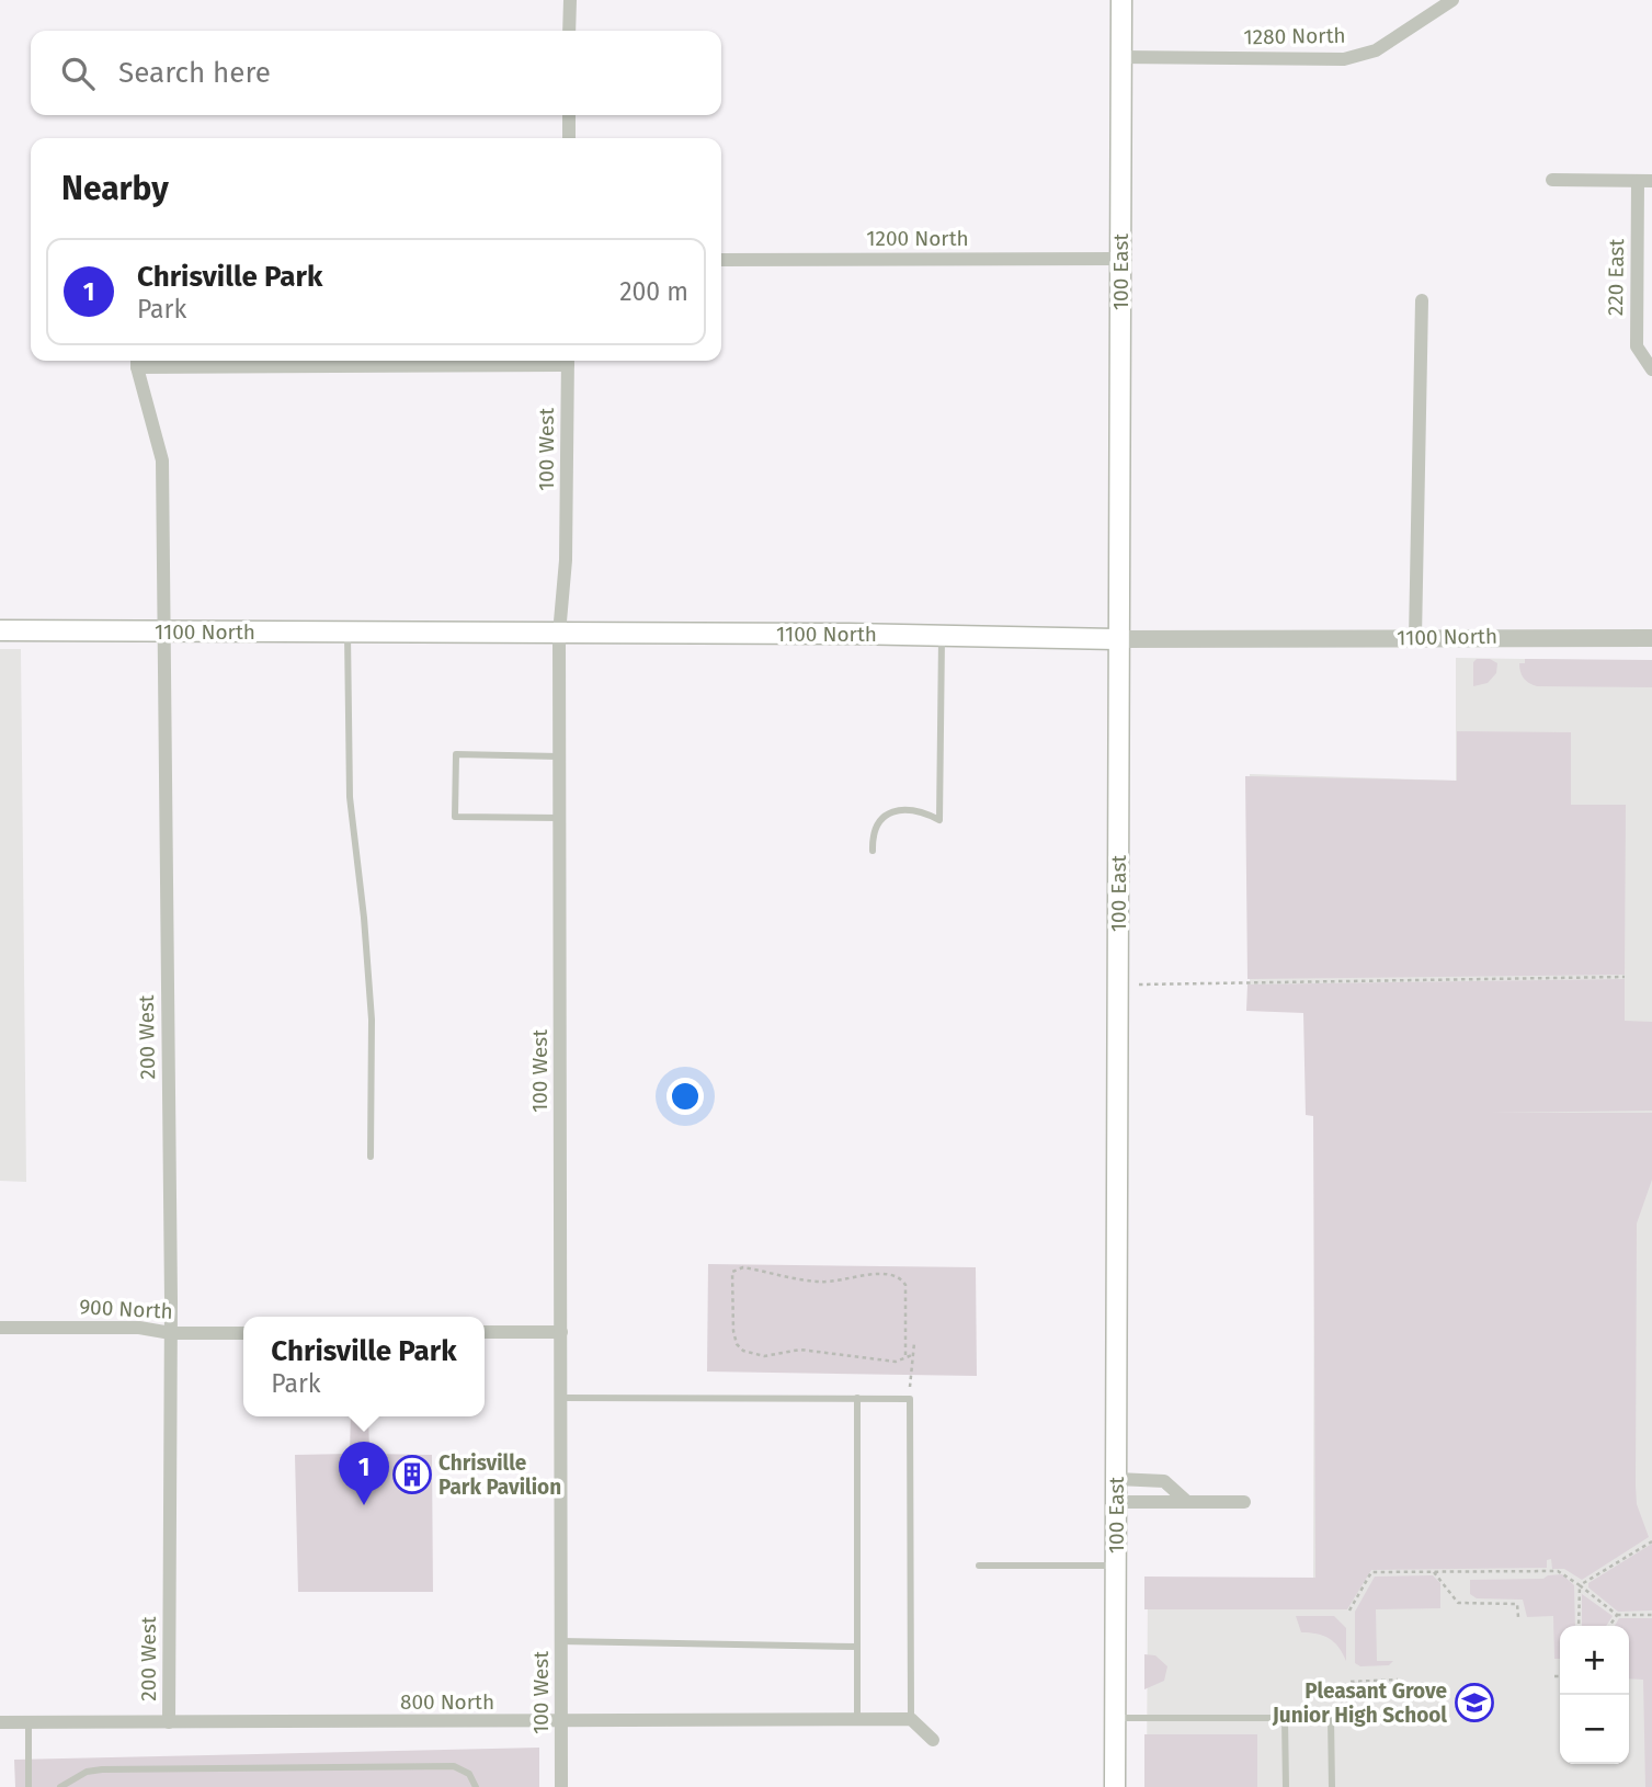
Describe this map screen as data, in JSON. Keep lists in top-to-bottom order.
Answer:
{
  "streets": {
    "main road": ["100 East", "1100 North"],
    "street": [
      "1280 North",
      "1200 North",
      "220 East",
      "100 West",
      "200 West",
      "900 North",
      "800 North"
    ]
  },
  "crossings": [
    ["1280 North", "100 East"],
    ["1200 North", "100 East"],
    ["100 East", "1100 North"],
    ["100 West", "1100 North"],
    ["100 West", "800 North"],
    ["1100 North", "200 West"],
    ["200 West", "900 North"],
    ["200 West", "800 North"]
  ],
  "places": {
    "building": ["Chrisville Park Pavilion"],
    "school or university": ["Pleasant Grove Junior High School"]
  },
  "page": {
    "search": "Search here",
    "heading": "Nearby",
    "list": [
      {
        "mark": "1",
        "name": "Chrisville Park",
        "note": "Park",
        "value": "200 m"
      }
    ],
    "popup": ["Chrisville Park", "Park"],
    "pins": "1",
    "map_buttons": ["+", "−"]
  }
}
